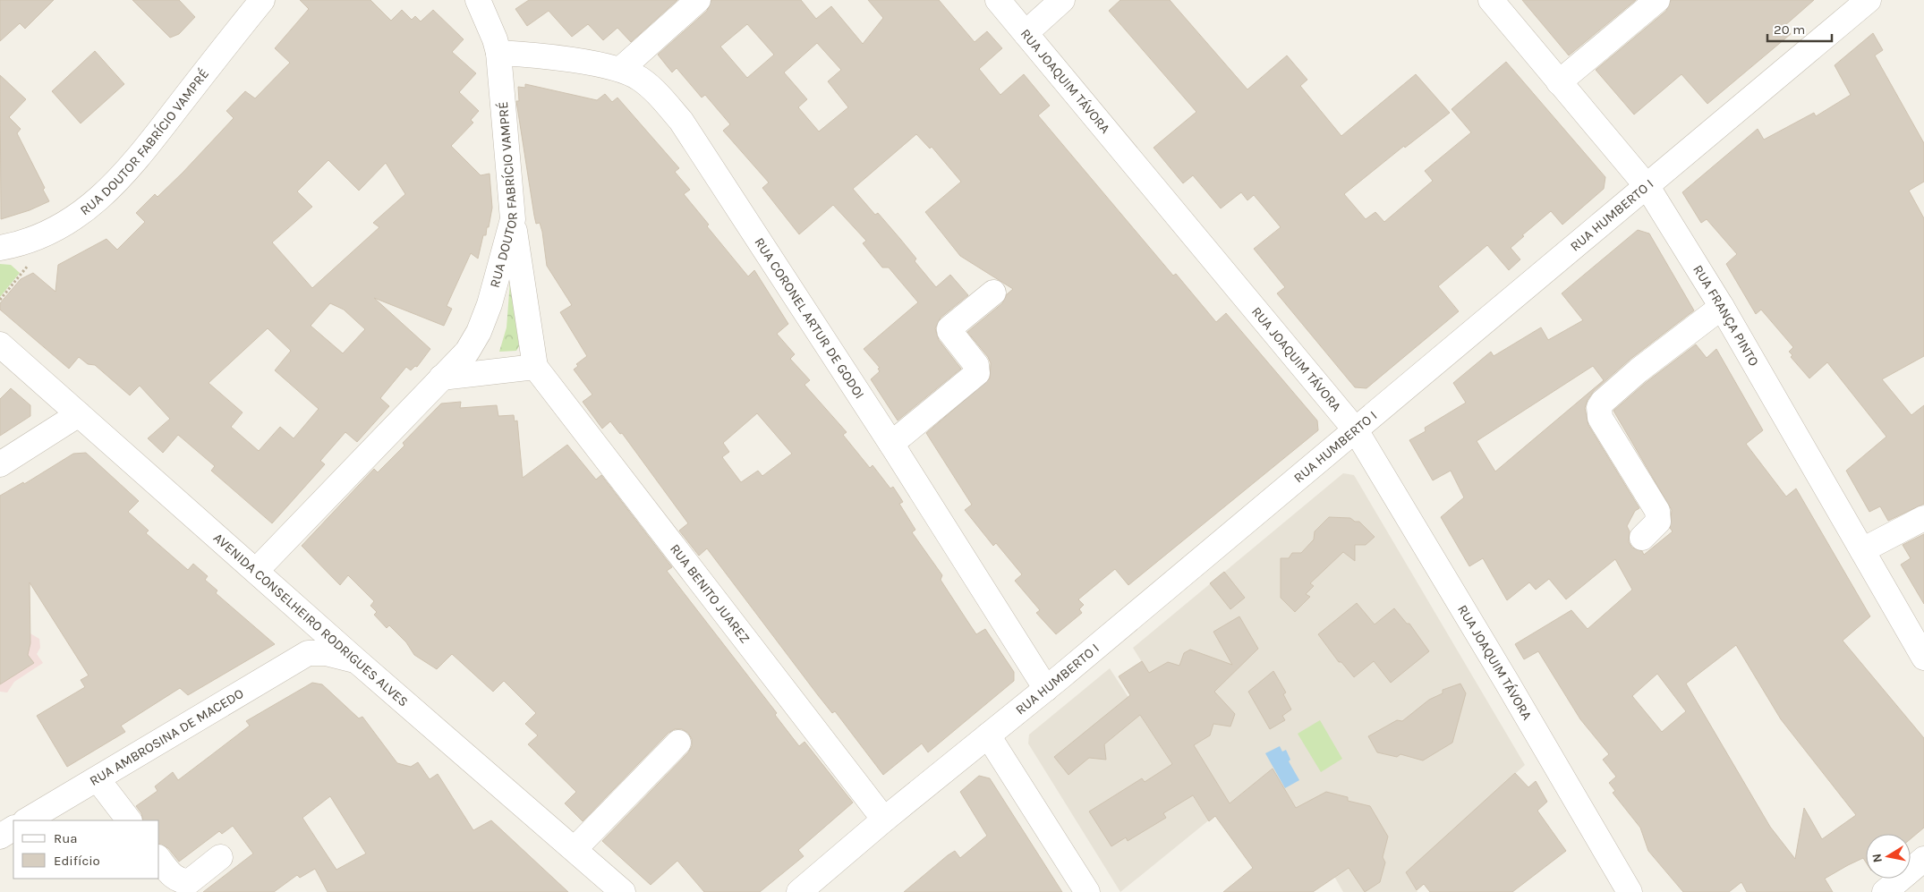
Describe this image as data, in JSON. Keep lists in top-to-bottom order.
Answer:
{
  "streets": {
    "street": [
      "RUA JOAQUIM TÁVORA",
      "RUA DOUTOR FABRÍCIO VAMPRÉ",
      "RUA HUMBERTO I",
      "RUA FRANÇA PINTO",
      "RUA CORONEL ARTUR DE GODOI",
      "RUA BENITO JUAREZ",
      "AVENIDA CONSELHEIRO RODRIGUES ALVES",
      "RUA AMBROSINA DE MACEDO"
    ]
  },
  "crossings": [
    ["RUA JOAQUIM TÁVORA", "RUA HUMBERTO I"],
    ["RUA DOUTOR FABRÍCIO VAMPRÉ", "RUA CORONEL ARTUR DE GODOI"],
    ["RUA DOUTOR FABRÍCIO VAMPRÉ", "AVENIDA CONSELHEIRO RODRIGUES ALVES"],
    ["RUA HUMBERTO I", "RUA FRANÇA PINTO"],
    ["RUA HUMBERTO I", "RUA CORONEL ARTUR DE GODOI"],
    ["RUA HUMBERTO I", "RUA BENITO JUAREZ"]
  ],
  "legend": ["Rua", "Edifício"],
  "scale_bar": "20 m",
  "north": "left"
}
